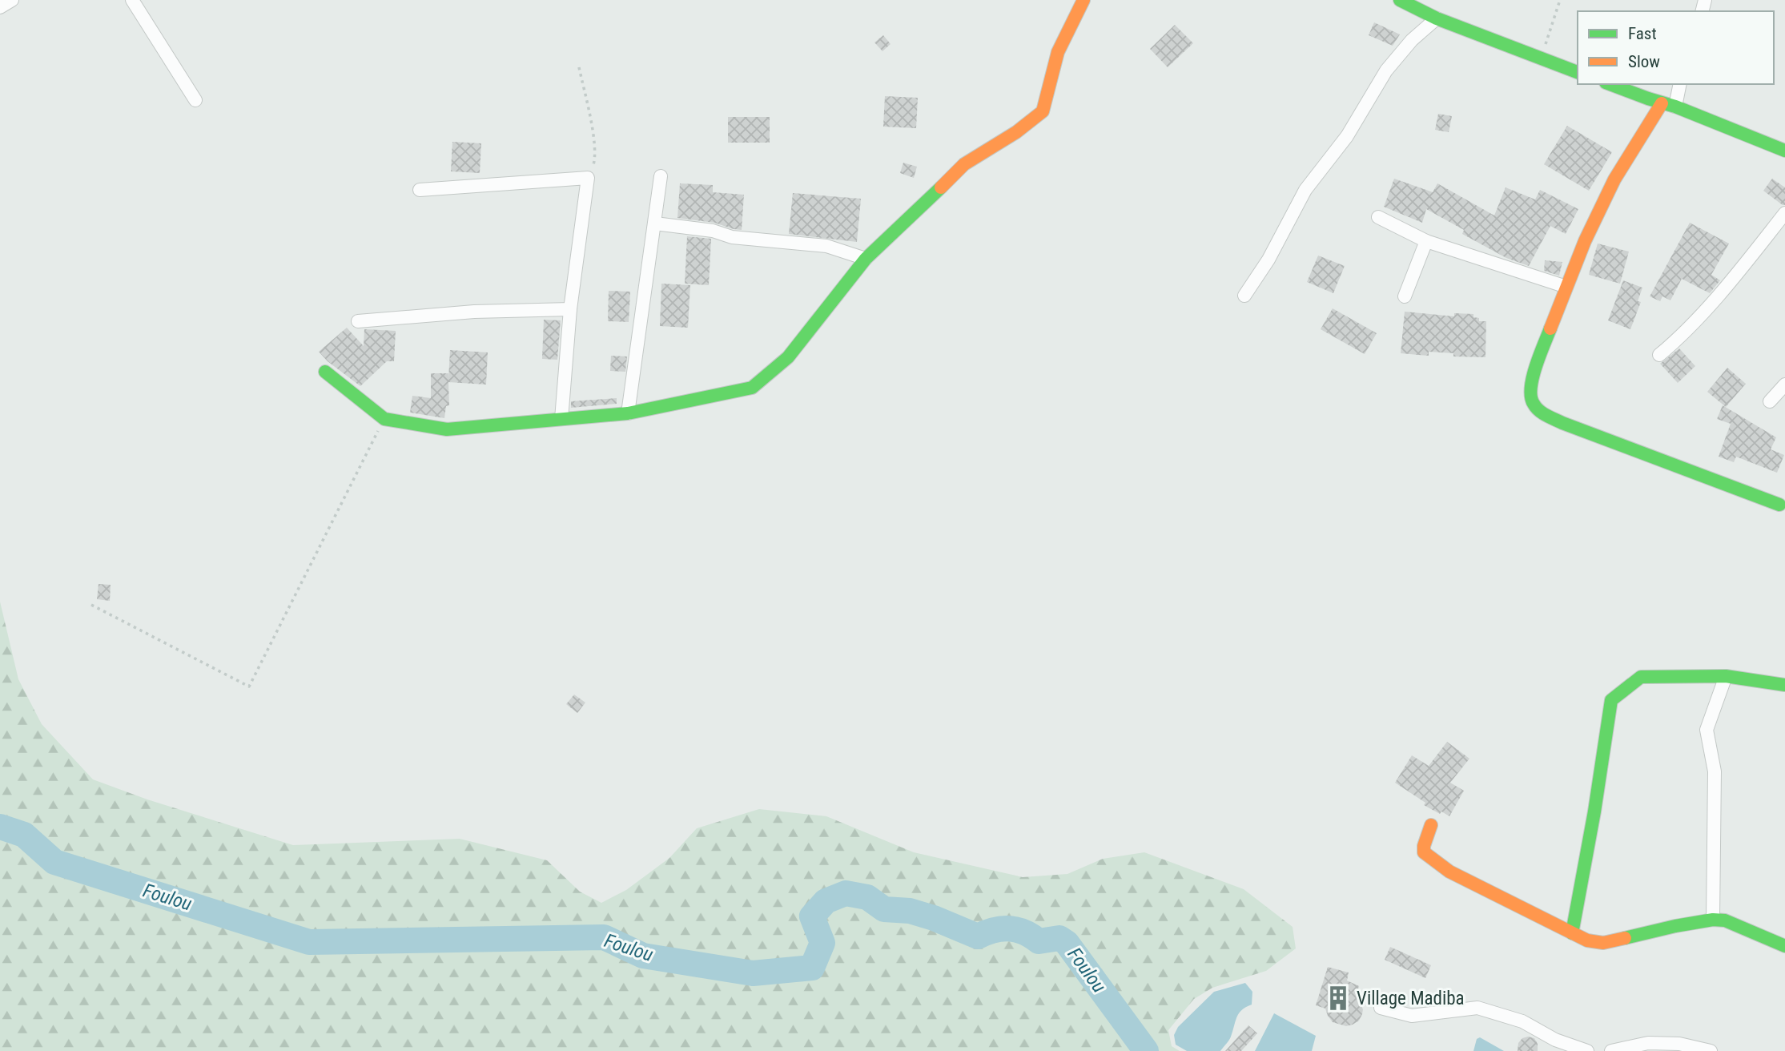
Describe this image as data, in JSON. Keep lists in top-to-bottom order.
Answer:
{
  "water": ["Foulou"],
  "places": {
    "building": ["Village Madiba"]
  },
  "legend": ["Fast", "Slow"]
}
